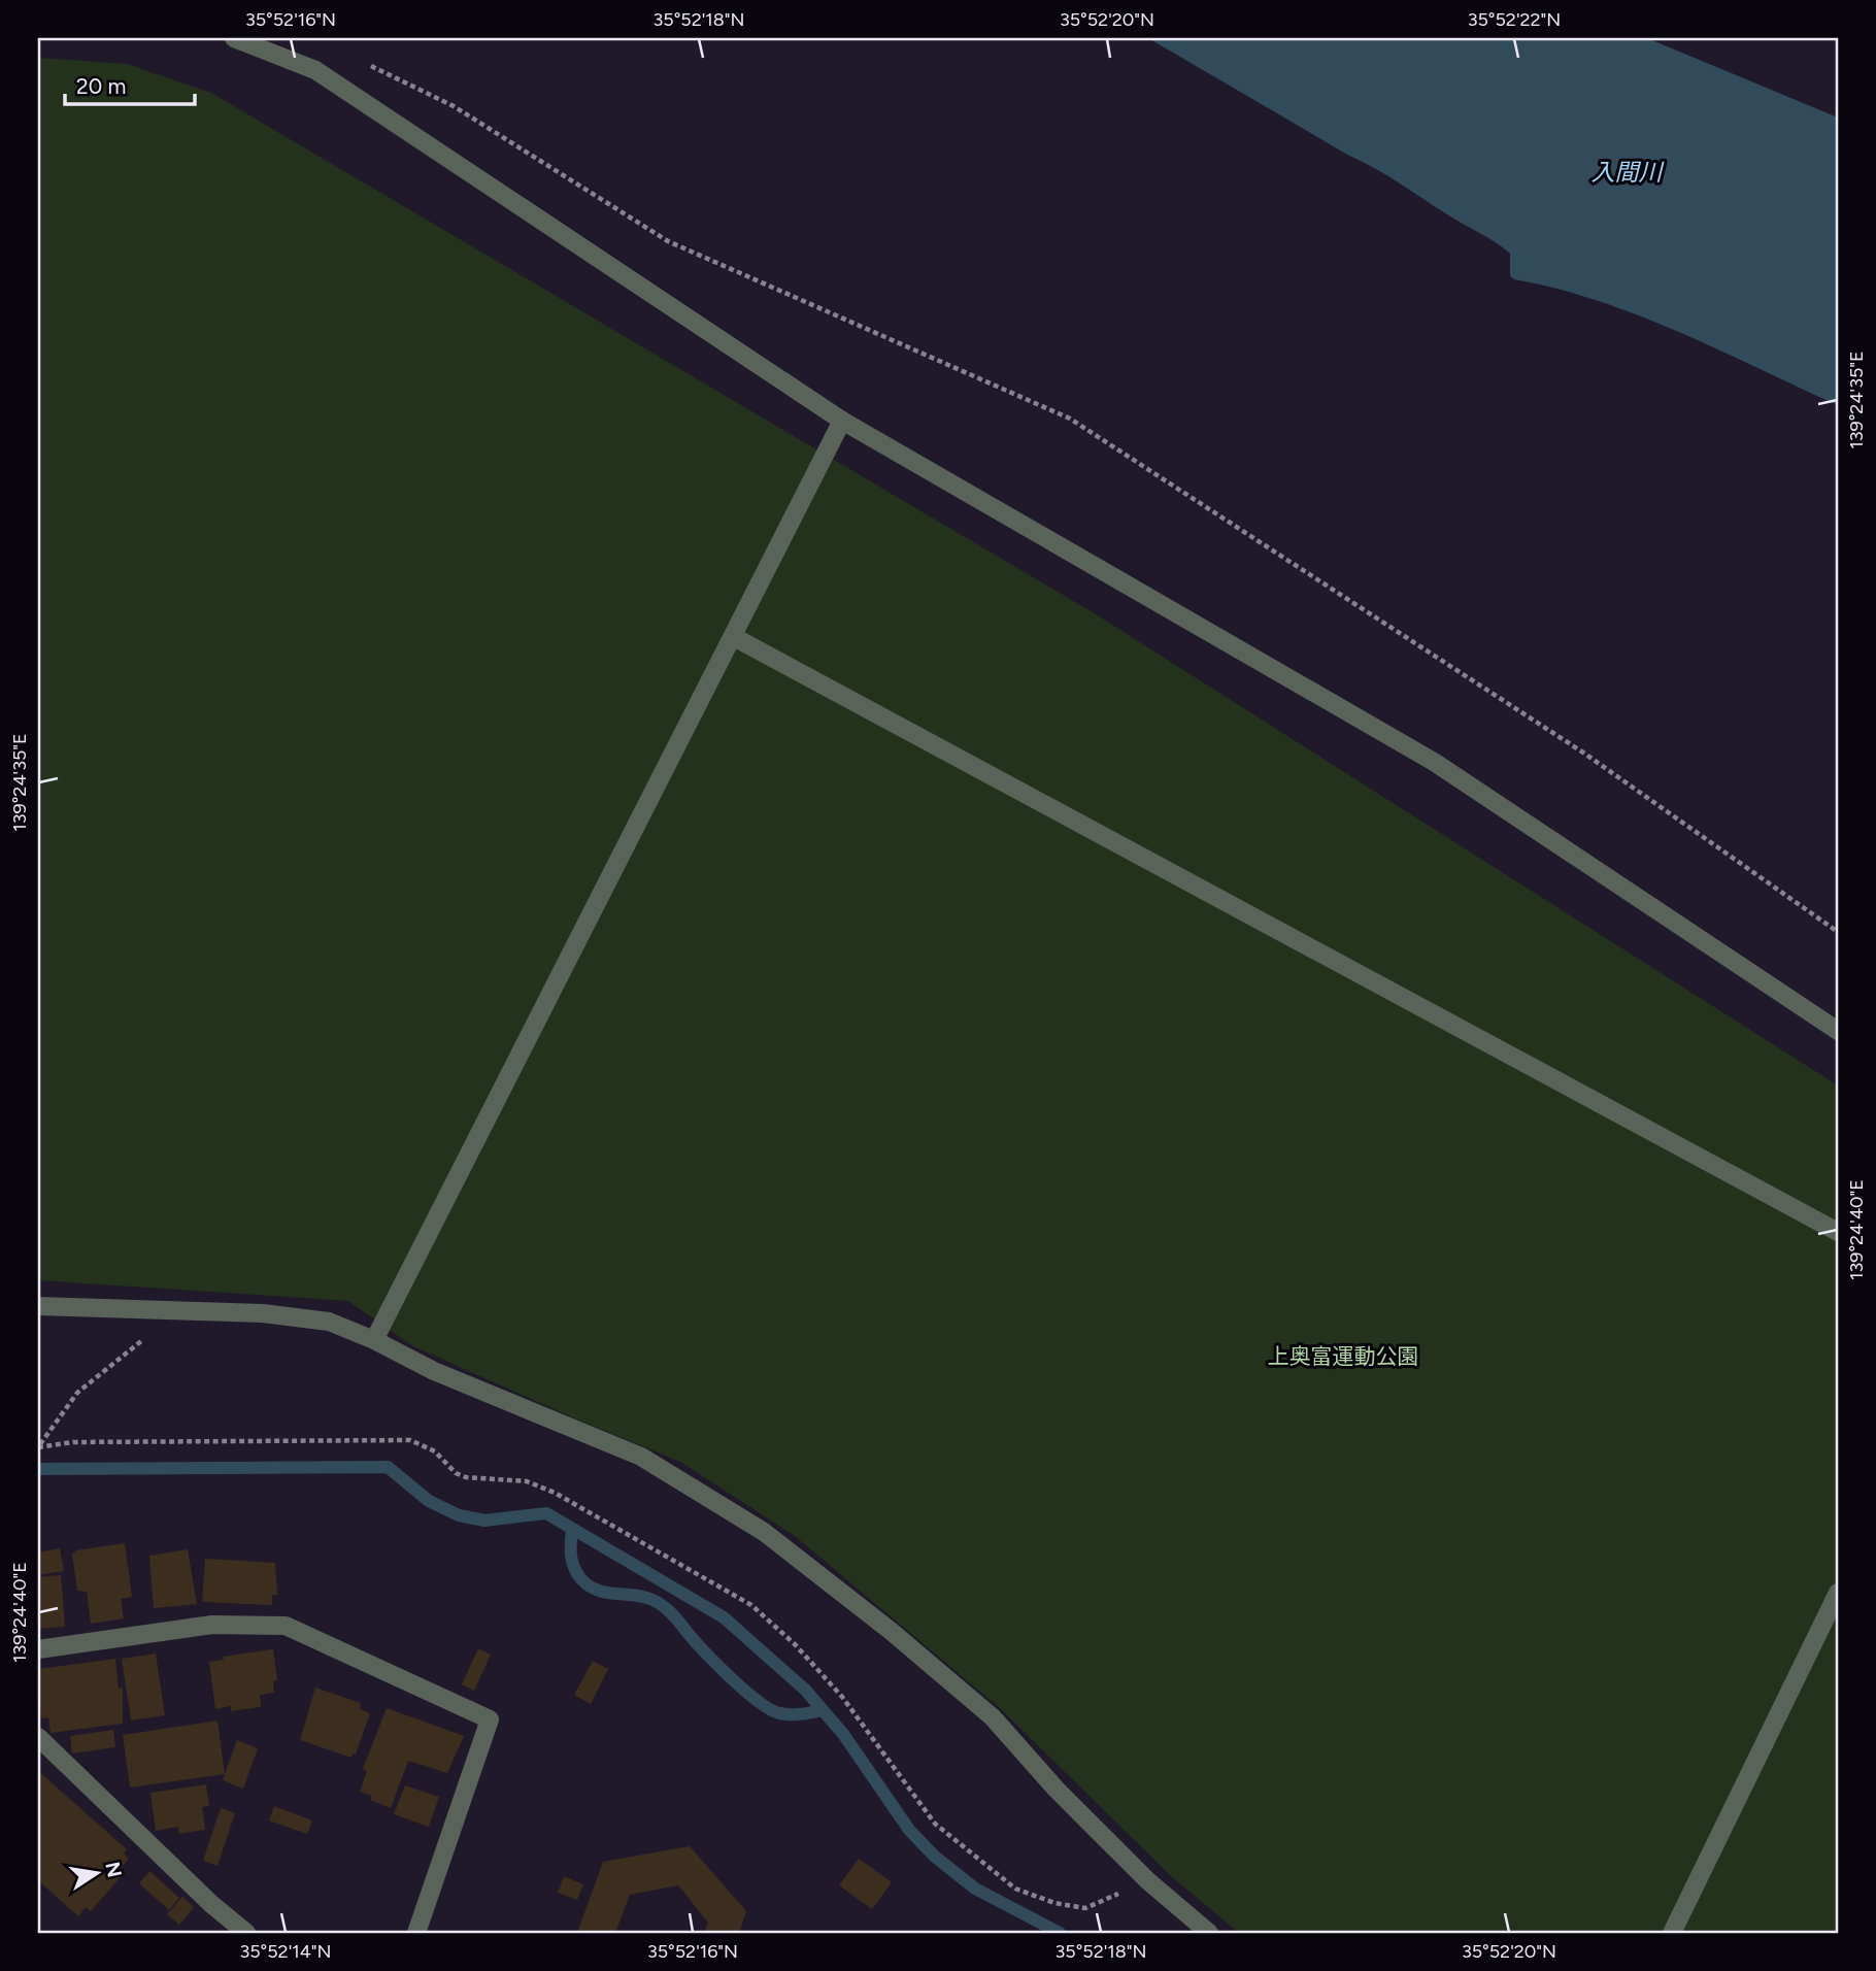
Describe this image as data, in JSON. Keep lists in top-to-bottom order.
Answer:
{
  "water": ["入間川"],
  "parks": ["上奥富運動公園"],
  "scale_bar": "20 m",
  "north": "right",
  "coordinates": [
    "35°52'16\"N",
    "35°52'18\"N",
    "35°52'20\"N",
    "35°52'22\"N",
    "139°24'35\"E",
    "139°24'40\"E",
    "35°52'14\"N"
  ]
}
